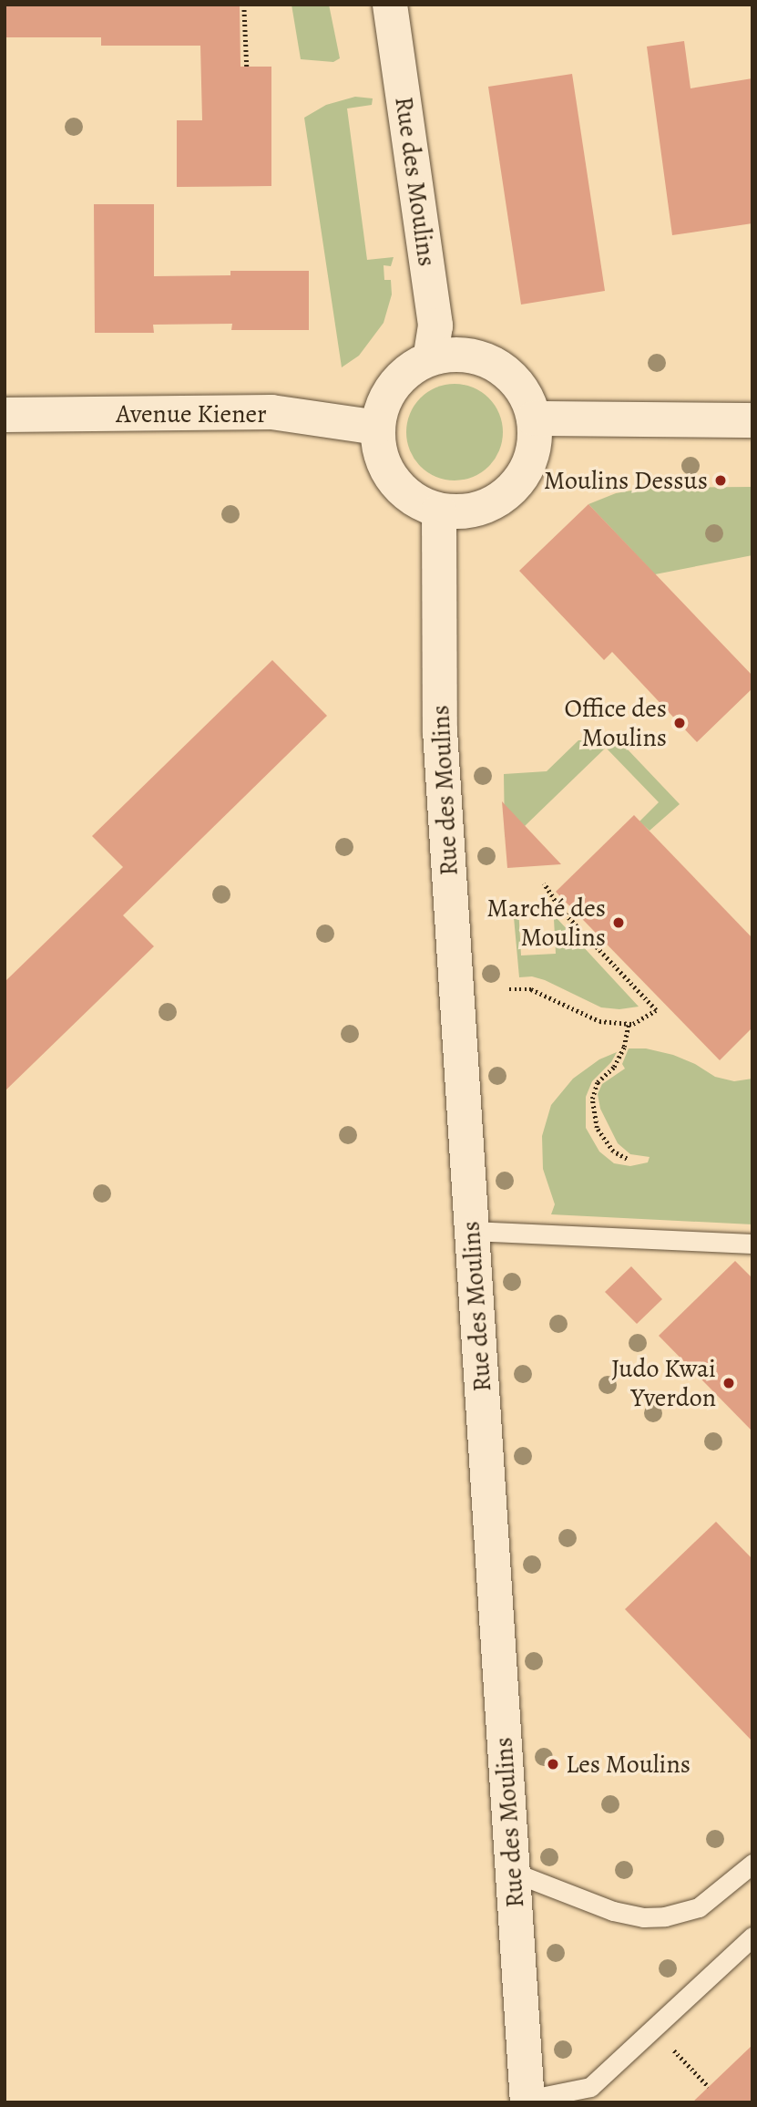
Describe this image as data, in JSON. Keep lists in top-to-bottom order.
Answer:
{
  "streets": {
    "street": ["Rue des Moulins", "Avenue Kiener"]
  },
  "crossings": [
    ["Rue des Moulins", "Avenue Kiener"]
  ],
  "places": [
    "Moulins Dessus",
    "Office des Moulins",
    "Marché des Moulins",
    "Judo Kwai Yverdon",
    "Les Moulins"
  ]
}
